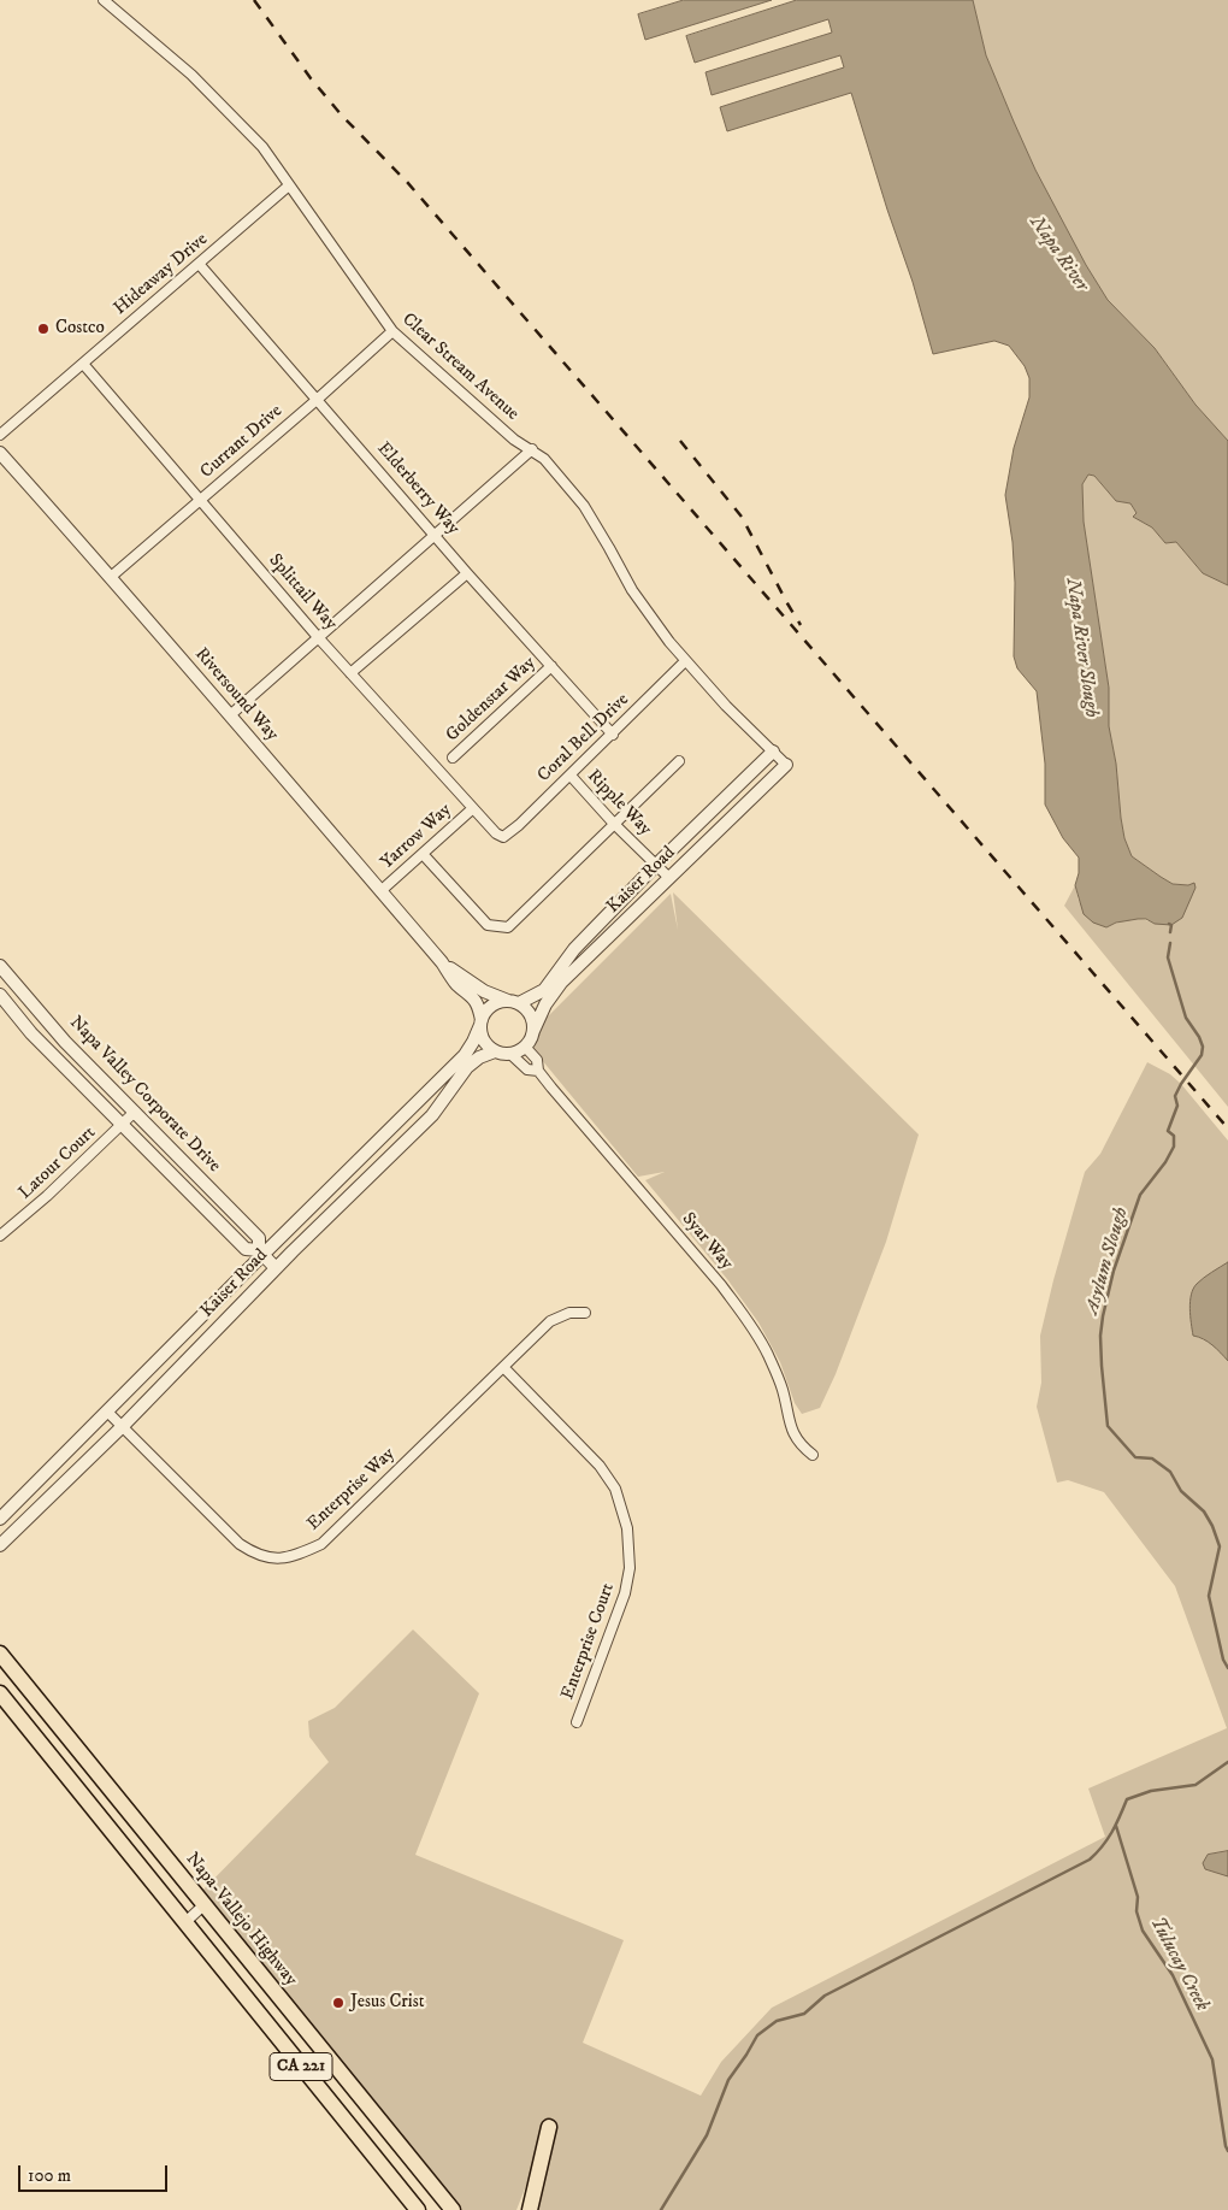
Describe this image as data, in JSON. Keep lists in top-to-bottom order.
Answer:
{
  "streets": {
    "main road": ["Napa-Vallejo Highway", "CA 221"],
    "street": [
      "Hideaway Drive",
      "Clear Stream Avenue",
      "Currant Drive",
      "Elderberry Way",
      "Splittail Way",
      "Riversound Way",
      "Goldenstar Way",
      "Coral Bell Drive",
      "Ripple Way",
      "Yarrow Way",
      "Kaiser Road",
      "Napa Valley Corporate Drive",
      "Latour Court",
      "Syar Way",
      "Enterprise Way",
      "Enterprise Court"
    ]
  },
  "crossings": [
    ["Hideaway Drive", "Clear Stream Avenue"],
    ["Hideaway Drive", "Elderberry Way"],
    ["Hideaway Drive", "Splittail Way"],
    ["Clear Stream Avenue", "Currant Drive"],
    ["Clear Stream Avenue", "Coral Bell Drive"],
    ["Clear Stream Avenue", "Kaiser Road"],
    ["Currant Drive", "Elderberry Way"],
    ["Currant Drive", "Splittail Way"],
    ["Currant Drive", "Riversound Way"],
    ["Elderberry Way", "Goldenstar Way"],
    ["Elderberry Way", "Coral Bell Drive"],
    ["Splittail Way", "Coral Bell Drive"],
    ["Splittail Way", "Yarrow Way"],
    ["Riversound Way", "Yarrow Way"],
    ["Riversound Way", "Kaiser Road"],
    ["Riversound Way", "Syar Way"],
    ["Coral Bell Drive", "Ripple Way"],
    ["Ripple Way", "Kaiser Road"],
    ["Kaiser Road", "Napa Valley Corporate Drive"],
    ["Kaiser Road", "Syar Way"],
    ["Kaiser Road", "Enterprise Way"],
    ["Napa Valley Corporate Drive", "Latour Court"],
    ["Enterprise Way", "Enterprise Court"]
  ],
  "water": [
    "Napa River",
    "Napa River Slough",
    "Asylum Slough",
    "Tulucay Creek"
  ],
  "places": ["Costco", "Jesus Crist"],
  "scale_bar": "100 m"
}
